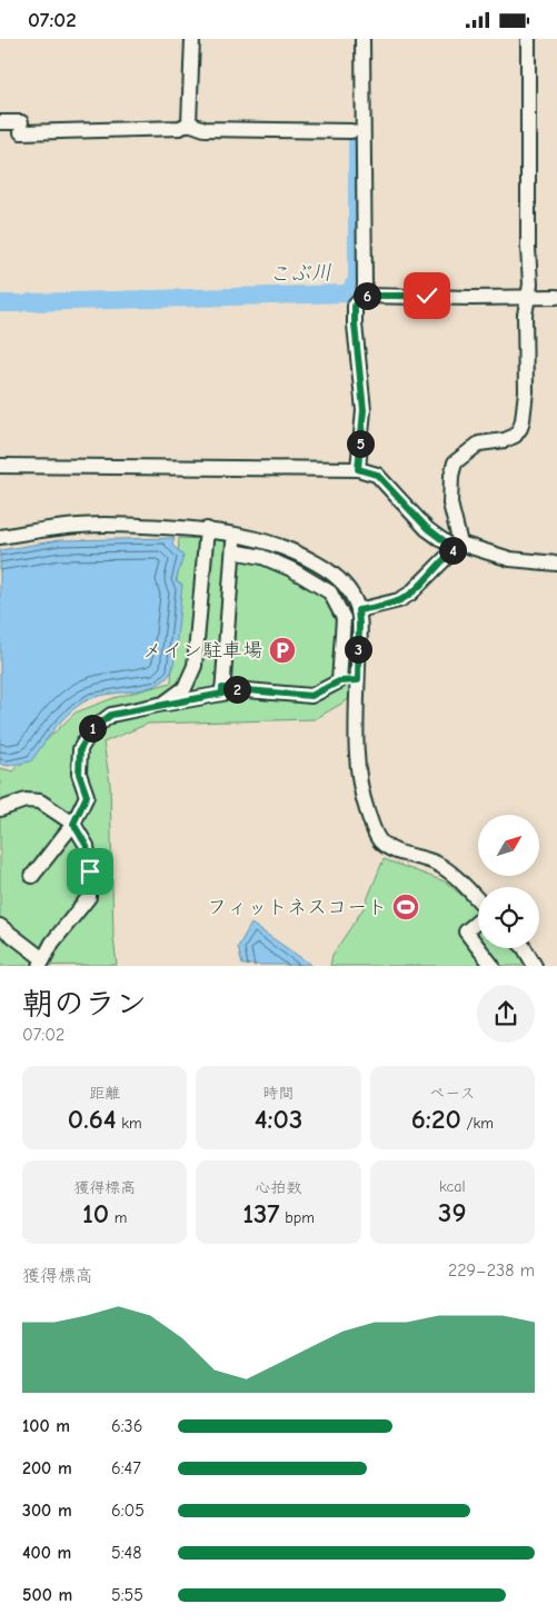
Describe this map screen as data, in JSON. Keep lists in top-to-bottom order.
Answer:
{
  "water": ["こぶ川"],
  "places": {
    "parking": ["メイン駐車場"],
    "sports": ["フィットネスコート"]
  },
  "north": "top right",
  "page": {
    "status": "07:02",
    "pins": [
      "6",
      "5",
      "4",
      "3",
      "2",
      "1"
    ],
    "heading": ["朝のラン", "07:02"],
    "stats": [
      ["距離", "0.64 km"],
      ["時間", "4:03"],
      ["ペース", "6:20 /km"],
      ["獲得標高", "10 m"],
      ["心拍数", "137 bpm"],
      ["kcal", "39"]
    ],
    "chart": ["獲得標高", "229–238 m"],
    "list": [
      {
        "name": "100 m",
        "note": "6:36"
      },
      {
        "name": "200 m",
        "note": "6:47"
      },
      {
        "name": "300 m",
        "note": "6:05"
      },
      {
        "name": "400 m",
        "note": "5:48"
      },
      {
        "name": "500 m",
        "note": "5:55"
      }
    ]
  }
}
